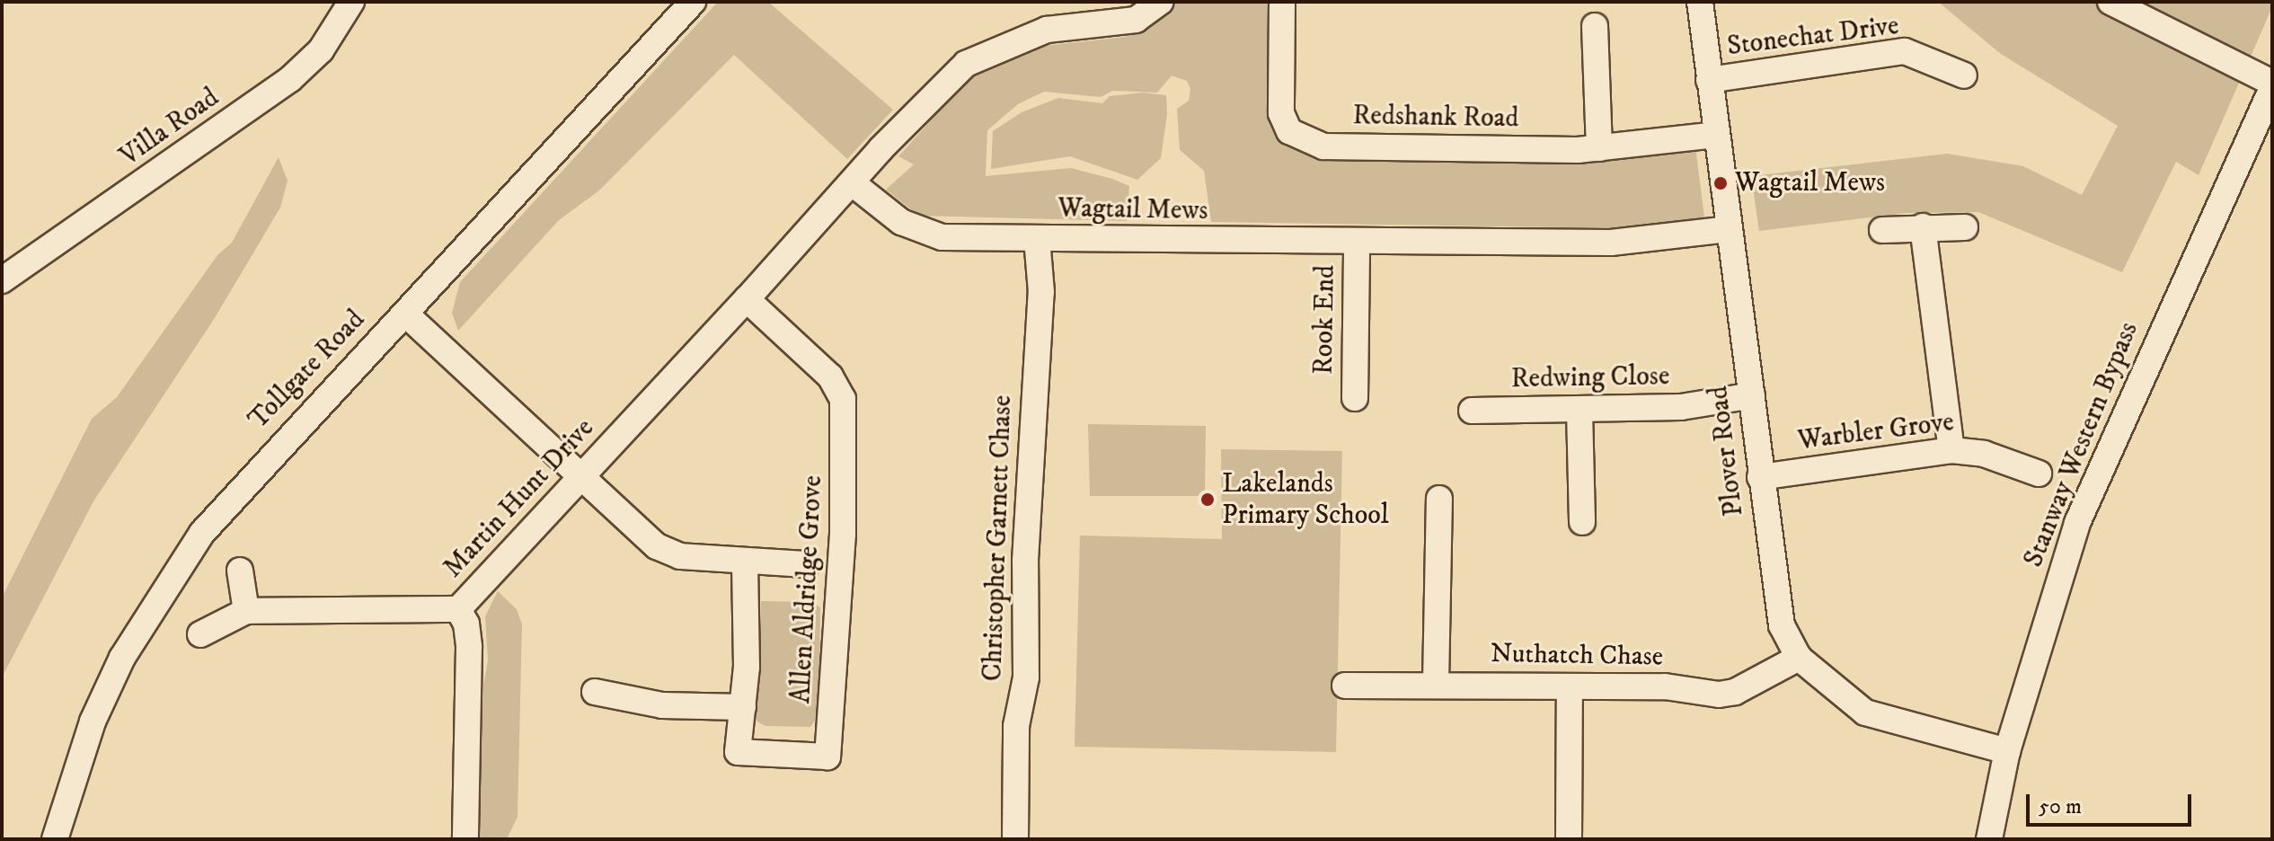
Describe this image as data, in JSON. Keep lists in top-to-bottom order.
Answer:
{
  "streets": {
    "street": [
      "Stonechat Drive",
      "Redshank Road",
      "Villa Road",
      "Wagtail Mews",
      "Rook End",
      "Tollgate Road",
      "Redwing Close",
      "Warbler Grove",
      "Stanway Western Bypass",
      "Plover Road",
      "Martin Hunt Drive",
      "Christopher Garnett Chase",
      "Allen Aldridge Grove",
      "Nuthatch Chase"
    ]
  },
  "crossings": [
    ["Stonechat Drive", "Plover Road"],
    ["Redshank Road", "Plover Road"],
    ["Wagtail Mews", "Rook End"],
    ["Wagtail Mews", "Plover Road"],
    ["Wagtail Mews", "Martin Hunt Drive"],
    ["Wagtail Mews", "Christopher Garnett Chase"],
    ["Redwing Close", "Plover Road"],
    ["Warbler Grove", "Plover Road"],
    ["Stanway Western Bypass", "Plover Road"],
    ["Plover Road", "Nuthatch Chase"],
    ["Martin Hunt Drive", "Allen Aldridge Grove"]
  ],
  "places": ["Wagtail Mews", "Lakelands Primary School"],
  "scale_bar": "50 m"
}
